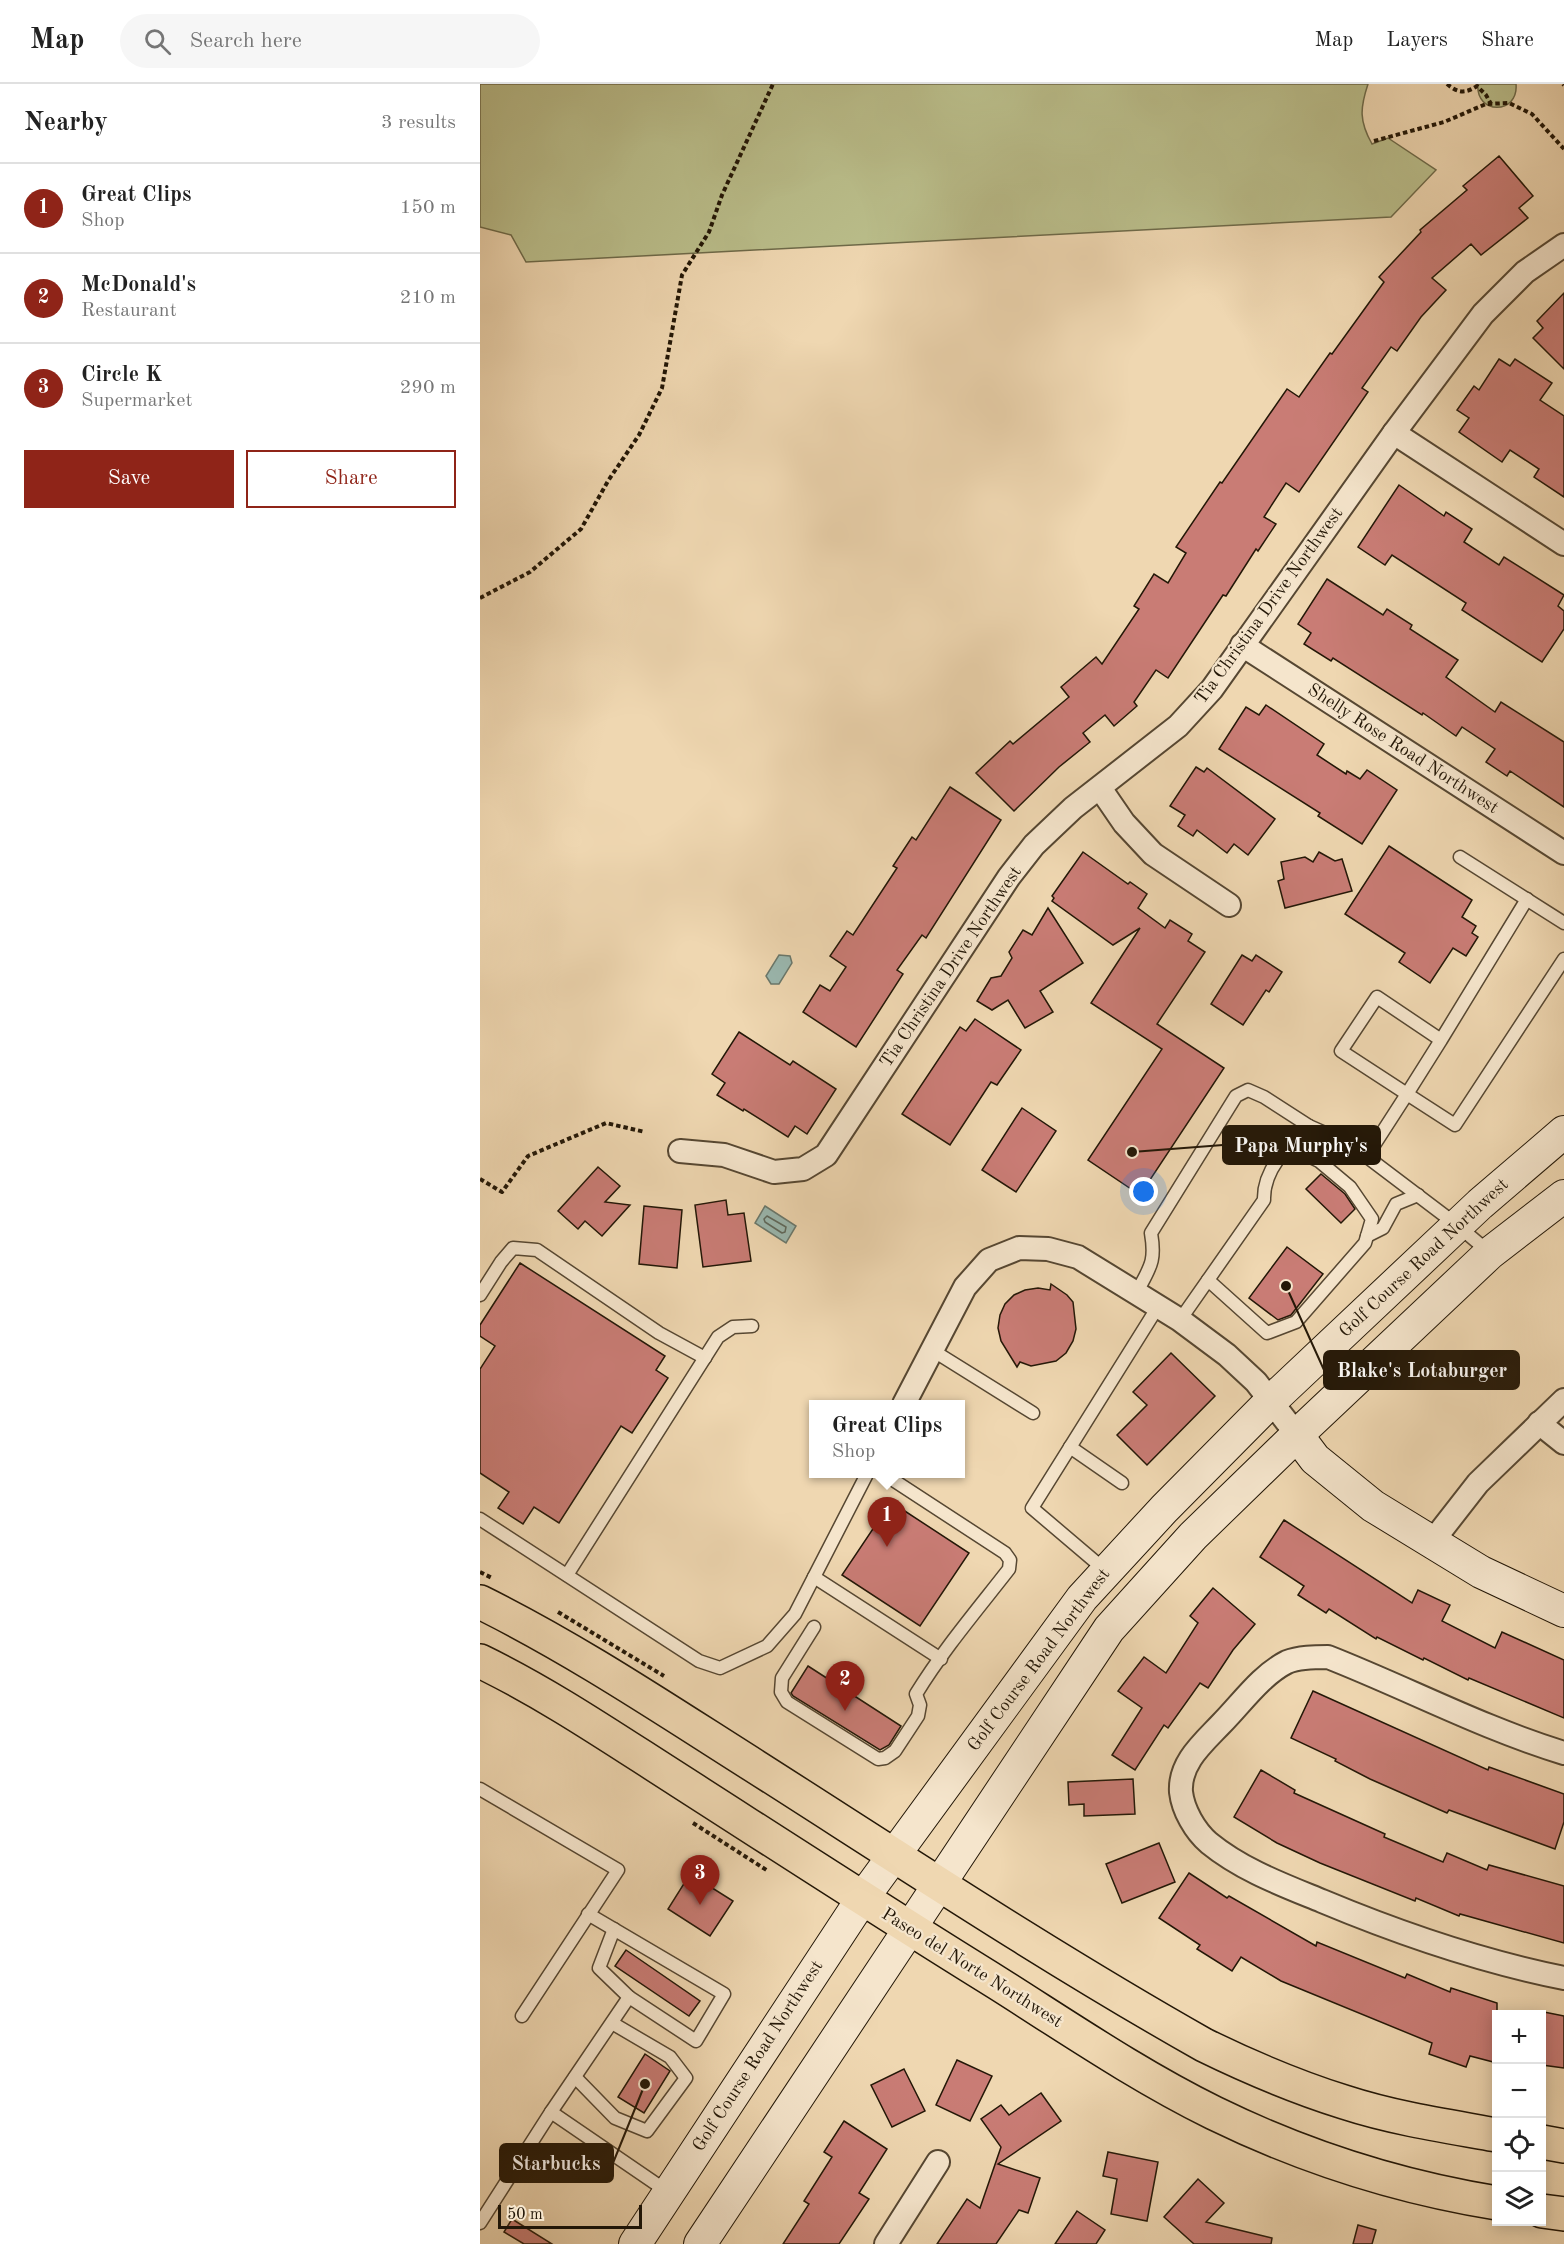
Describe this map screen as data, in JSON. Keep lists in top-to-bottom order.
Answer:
{
  "streets": {
    "main road": ["Golf Course Road Northwest", "Paseo del Norte Northwest"],
    "street": ["Tia Christina Drive Northwest", "Shelly Rose Road Northwest"]
  },
  "crossings": [
    ["Tia Christina Drive Northwest", "Shelly Rose Road Northwest"],
    ["Golf Course Road Northwest", "Paseo del Norte Northwest"]
  ],
  "places": ["Papa Murphy's", "Blake's Lotaburger", "Starbucks"],
  "scale_bar": "50 m",
  "page": {
    "header": "Map",
    "search": "Search here",
    "nav": ["Map", "Layers", "Share"],
    "heading": ["Nearby", "3 results"],
    "list": [
      {
        "mark": "1",
        "name": "Great Clips",
        "note": "Shop",
        "value": "150 m"
      },
      {
        "mark": "2",
        "name": "McDonald's",
        "note": "Restaurant",
        "value": "210 m"
      },
      {
        "mark": "3",
        "name": "Circle K",
        "note": "Supermarket",
        "value": "290 m"
      }
    ],
    "buttons": ["Save", "Share"],
    "popup": ["Great Clips", "Shop"],
    "pins": ["1", "2", "3"],
    "map_buttons": ["+", "−"],
    "scale": "50 m"
  }
}
